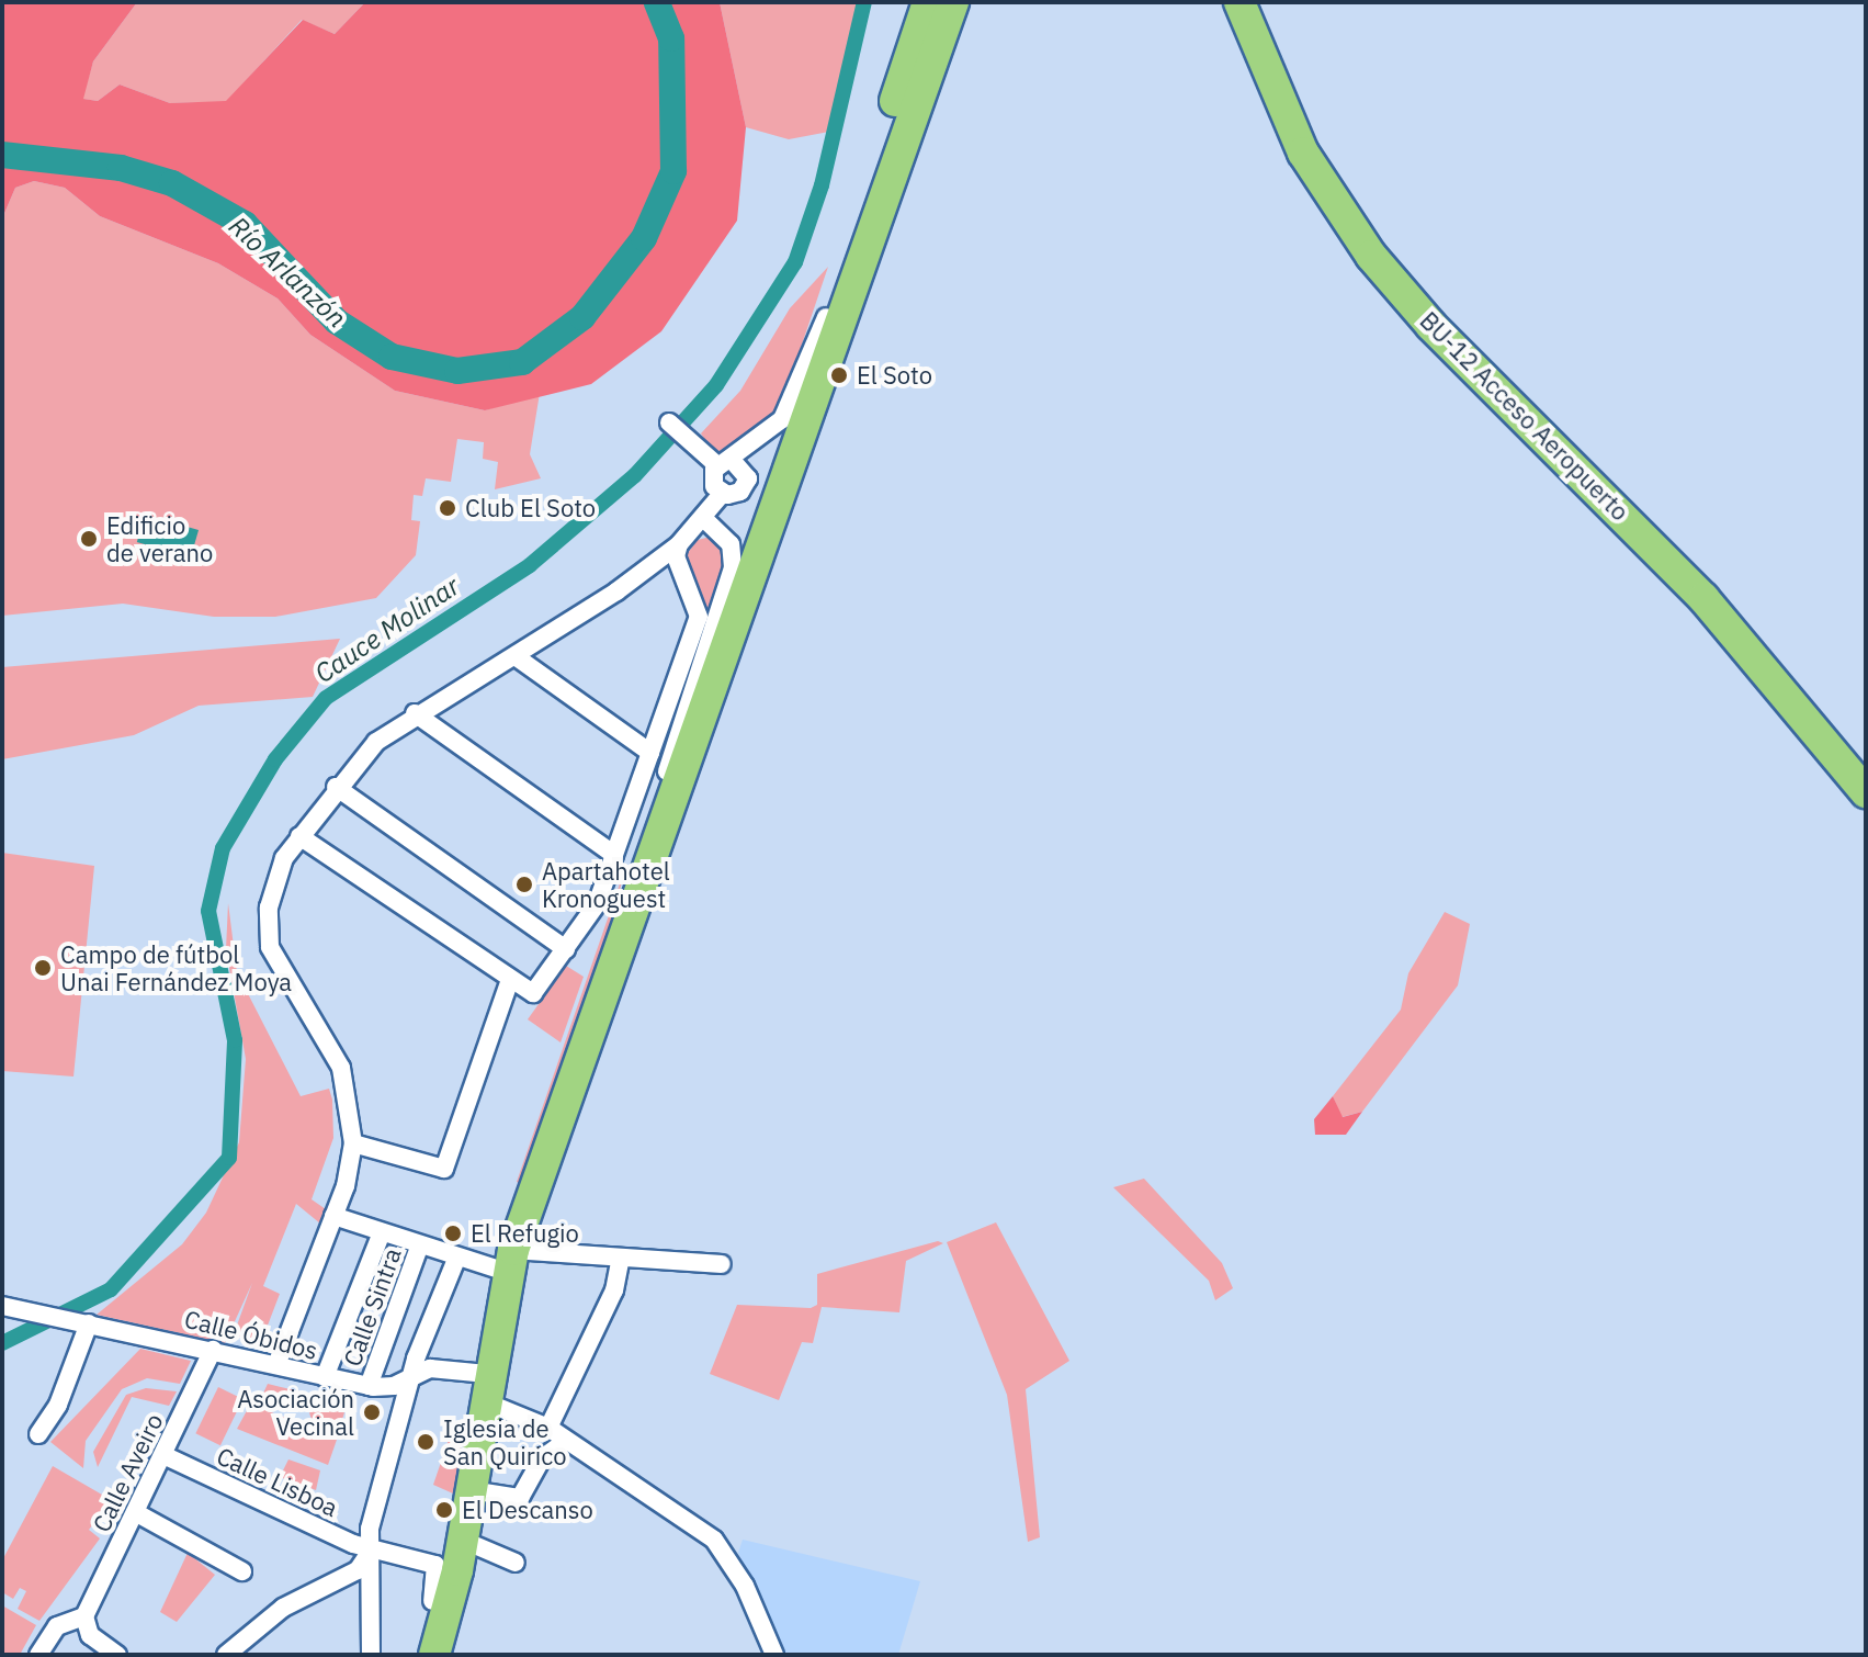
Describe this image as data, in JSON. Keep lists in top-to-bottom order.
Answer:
{
  "streets": {
    "highway": ["BU-12 Acceso Aeropuerto"],
    "street": [
      "Calle Sintra",
      "Calle Óbidos",
      "Calle Aveiro",
      "Calle Lisboa"
    ]
  },
  "crossings": [
    ["Calle Sintra", "Calle Óbidos"],
    ["Calle Óbidos", "Calle Aveiro"],
    ["Calle Aveiro", "Calle Lisboa"]
  ],
  "water": ["Río Arlanzón", "Cauce Molinar"],
  "places": [
    "El Soto",
    "Club El Soto",
    "Edificio de verano",
    "Apartahotel Kronoguest",
    "Campo de fútbol Unai Fernández Moya",
    "El Refugio",
    "Asociación Vecinal",
    "Iglesia de San Quirico",
    "El Descanso"
  ]
}
